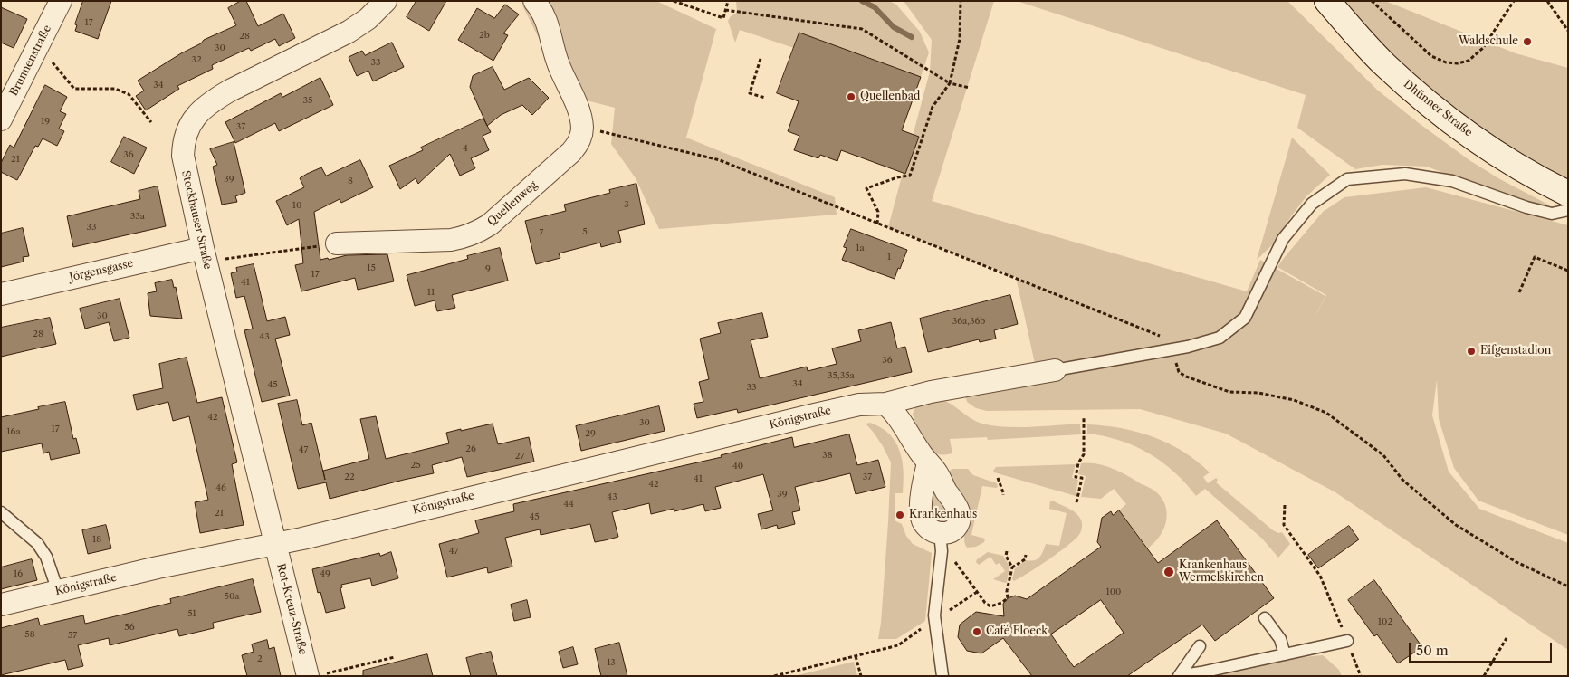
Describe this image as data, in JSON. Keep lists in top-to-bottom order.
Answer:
{
  "streets": {
    "main road": ["Dhünner Straße"],
    "street": [
      "Brunnenstraße",
      "Quellenweg",
      "Stockhauser Straße",
      "Jörgensgasse",
      "Königstraße",
      "Rot-Kreuz-Straße"
    ]
  },
  "crossings": [
    ["Stockhauser Straße", "Jörgensgasse"],
    ["Stockhauser Straße", "Königstraße"],
    ["Stockhauser Straße", "Rot-Kreuz-Straße"],
    ["Königstraße", "Rot-Kreuz-Straße"]
  ],
  "places": [
    "Waldschule",
    "Quellenbad",
    "Eifgenstadion",
    "Krankenhaus",
    "Krankenhaus Wermelskirchen",
    "Café Floeck"
  ],
  "house_numbers": [
    "17",
    "2b",
    "28",
    "30",
    "32",
    "33",
    "34",
    "35",
    "19",
    "37",
    "4",
    "36",
    "21",
    "39",
    "8",
    "3",
    "10",
    "33a",
    "33",
    "5",
    "7",
    "1a",
    "1",
    "15",
    "9",
    "17",
    "41",
    "11",
    "30",
    "36a,36b",
    "28",
    "43",
    "36",
    "35,35a",
    "34",
    "45",
    "33",
    "42",
    "30",
    "17",
    "16a",
    "29",
    "26",
    "47",
    "38",
    "27",
    "25",
    "40",
    "22",
    "37",
    "41",
    "42",
    "46",
    "39",
    "43",
    "44",
    "21",
    "45",
    "18",
    "47",
    "16",
    "49",
    "100",
    "50a",
    "51",
    "102",
    "56",
    "58",
    "57",
    "2",
    "13"
  ],
  "scale_bar": "50 m"
}
